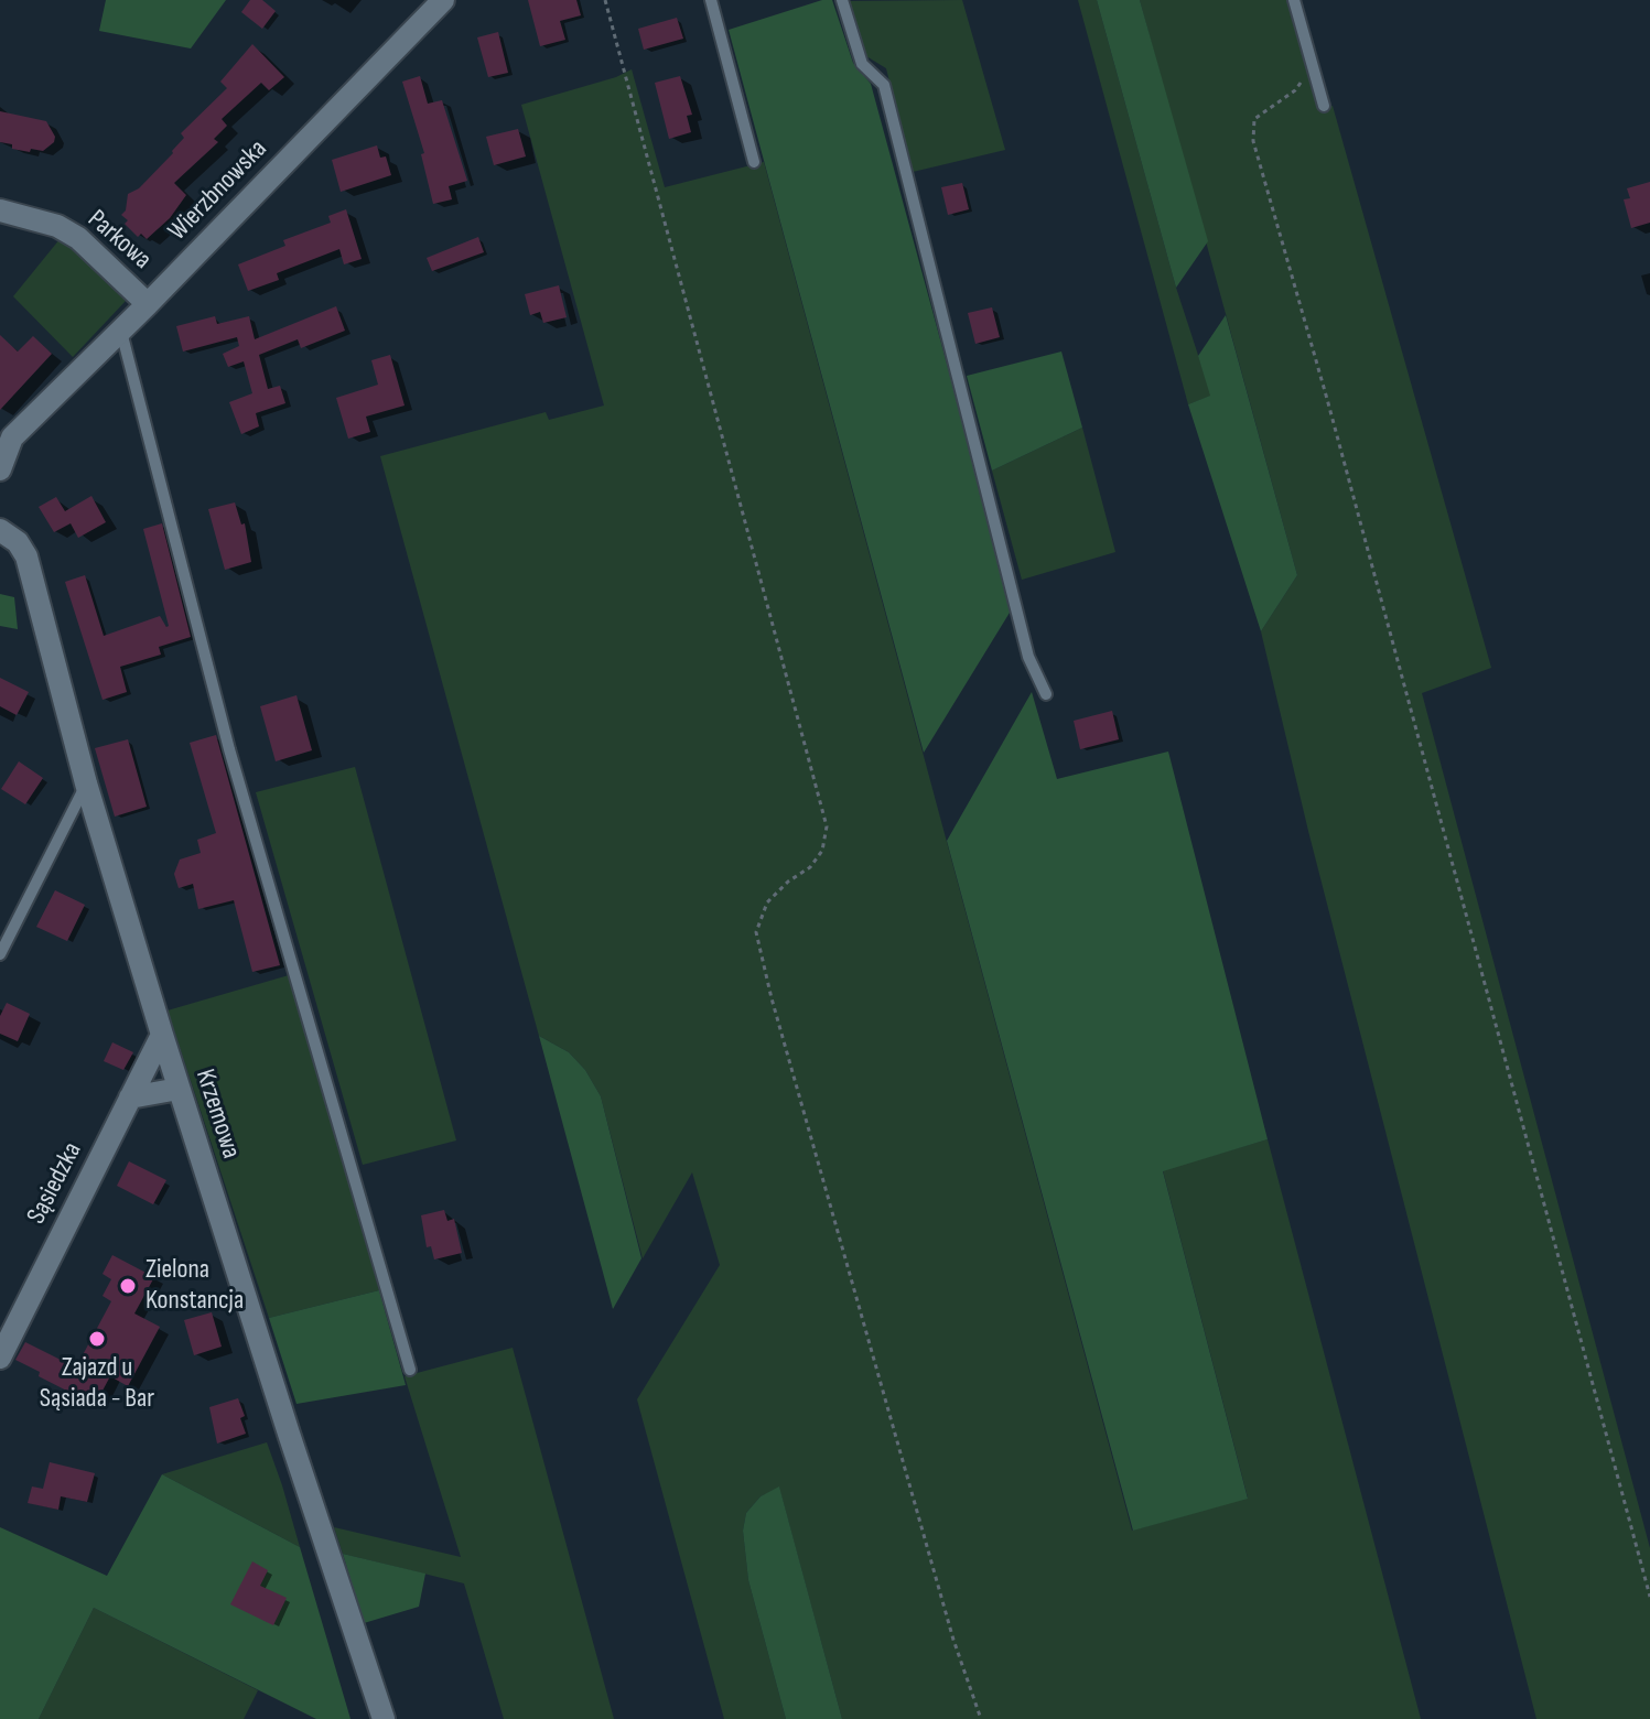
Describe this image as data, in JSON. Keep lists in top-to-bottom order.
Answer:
{
  "streets": {
    "street": [
      "Wierzbnowska",
      "Parkowa",
      "Krzemowa",
      "Sąsiedzka"
    ]
  },
  "crossings": [
    ["Wierzbnowska", "Parkowa"],
    ["Krzemowa", "Sąsiedzka"]
  ],
  "places": ["Zielona Konstancja", "Zajazd u Sąsiada - Bar"]
}
